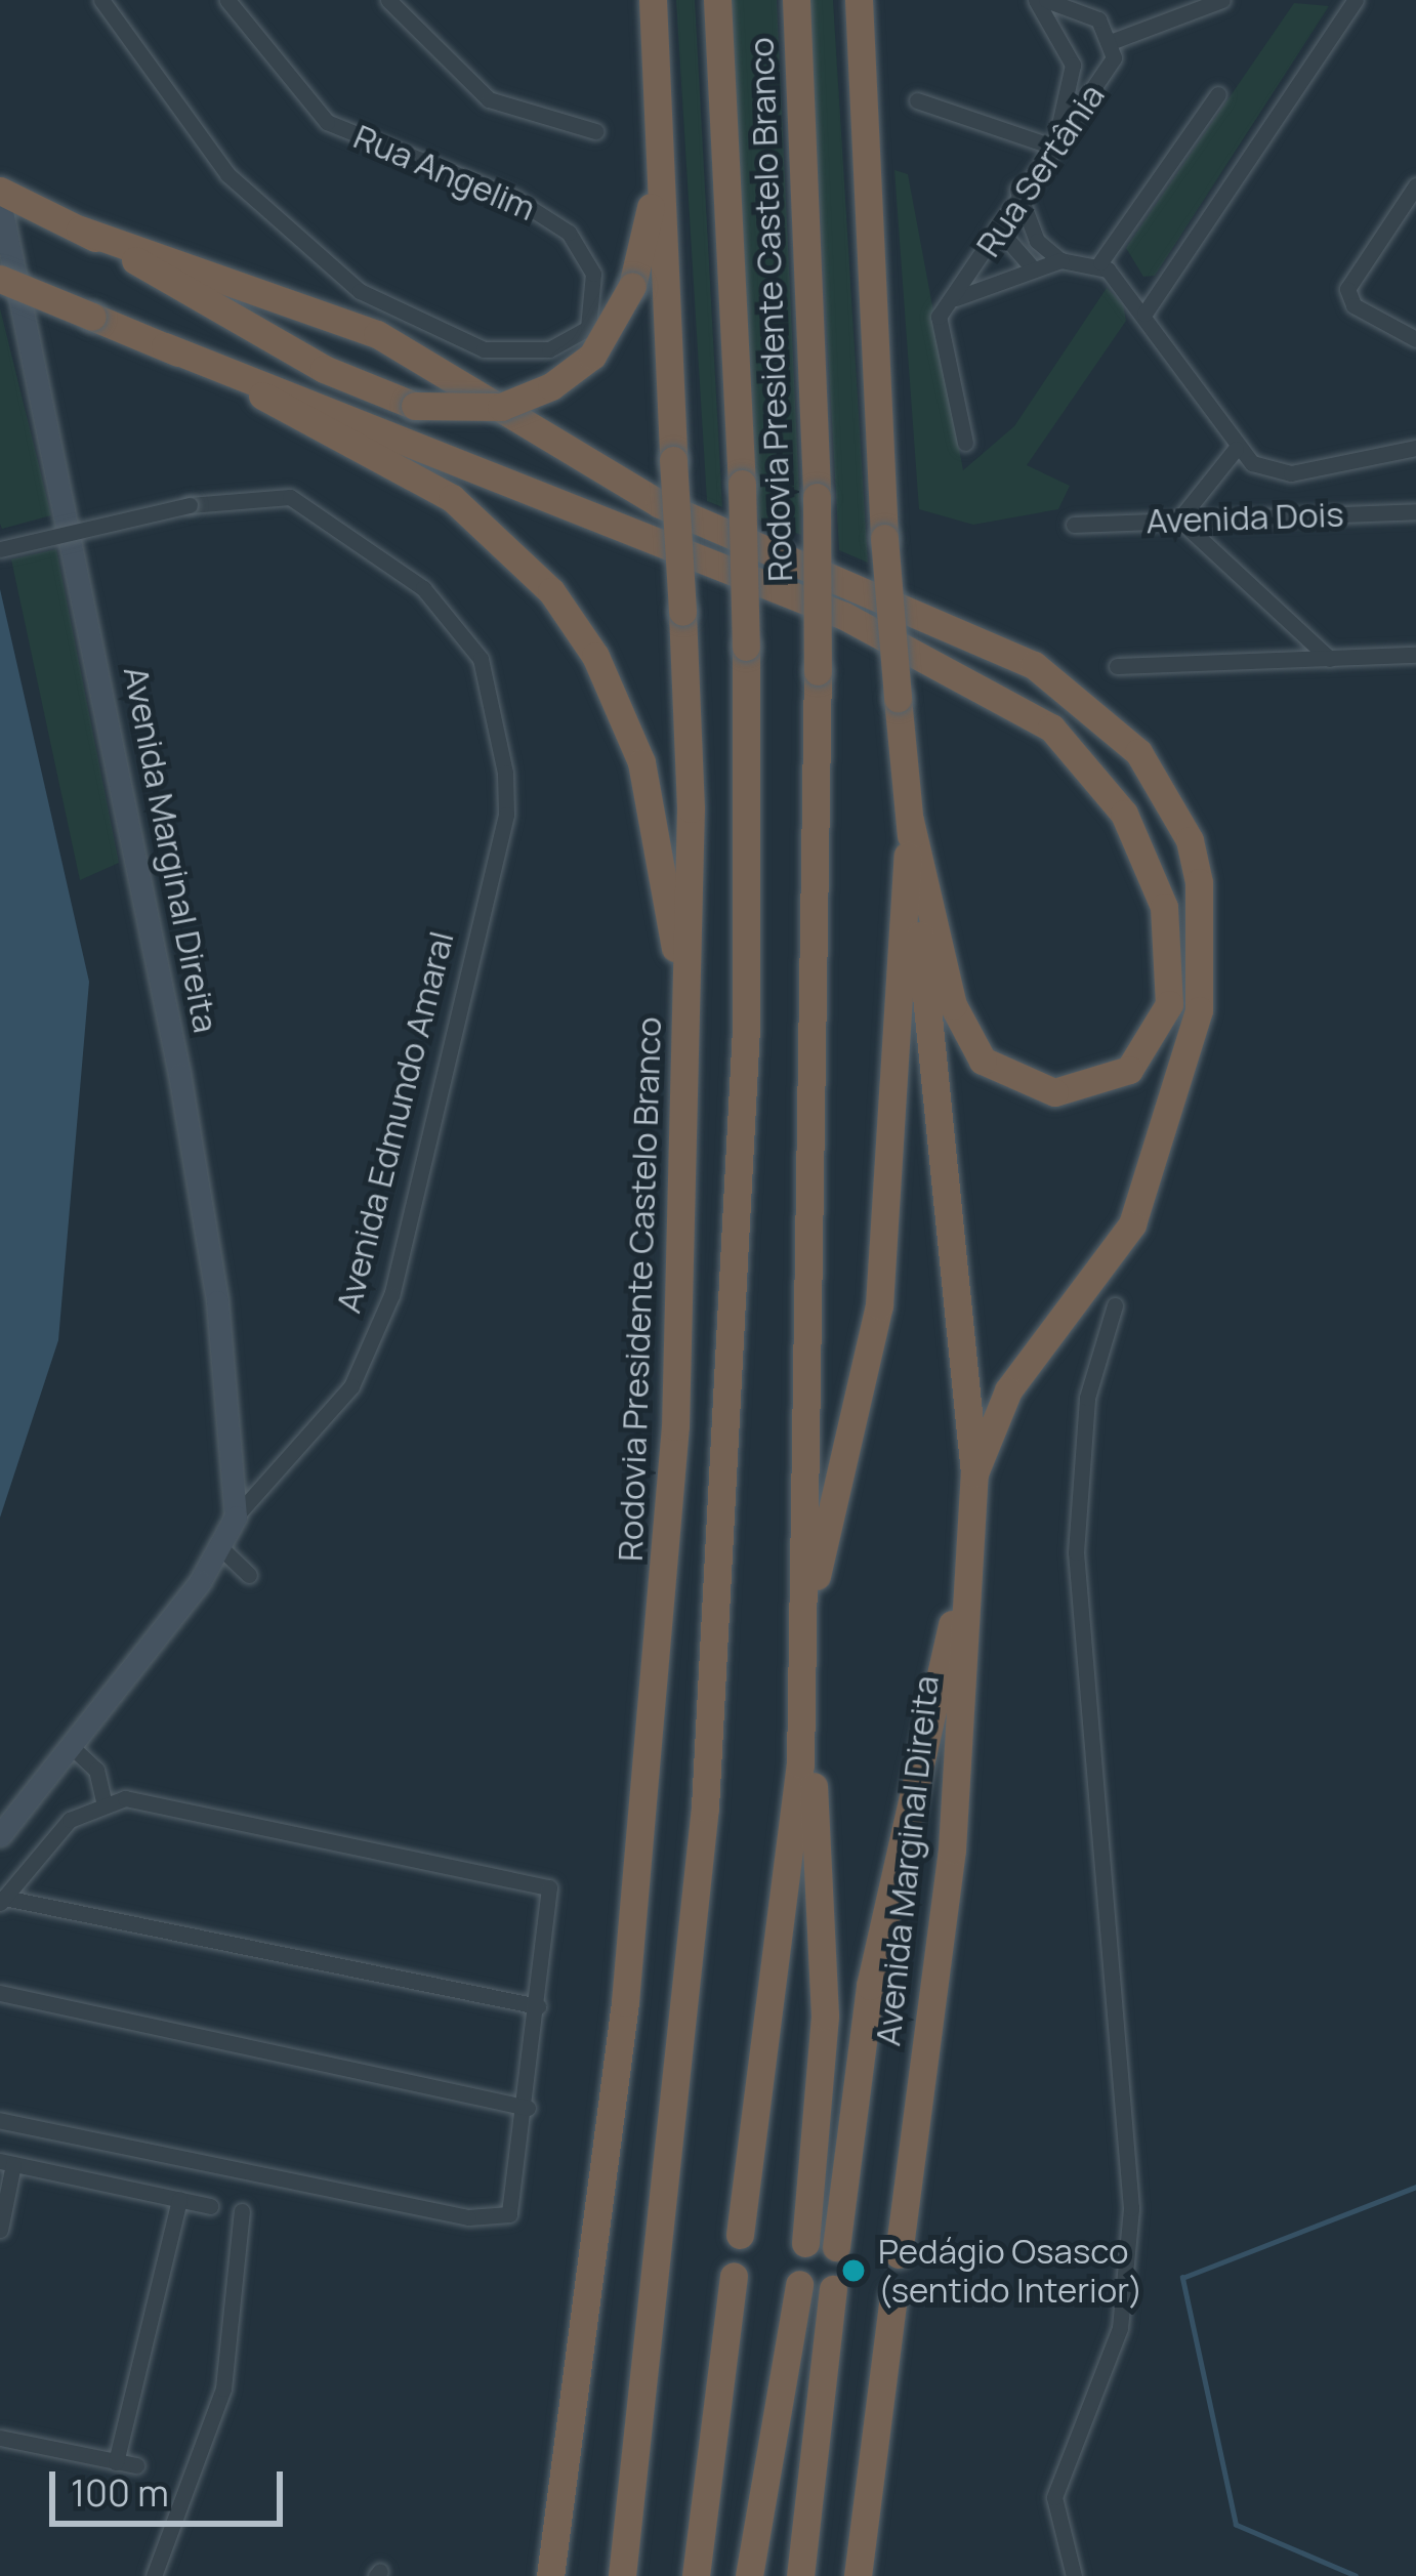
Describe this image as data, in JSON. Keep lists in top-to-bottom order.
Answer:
{
  "streets": {
    "highway": ["Rodovia Presidente Castelo Branco", "Avenida Marginal Direita"],
    "main road": ["Avenida Edmundo Amaral"],
    "street": ["Rua Sertânia", "Rua Angelim", "Avenida Dois"]
  },
  "crossings": [
    ["Avenida Marginal Direita", "Avenida Edmundo Amaral"]
  ],
  "places": ["Pedágio Osasco (sentido Interior)"],
  "scale_bar": "100 m"
}
